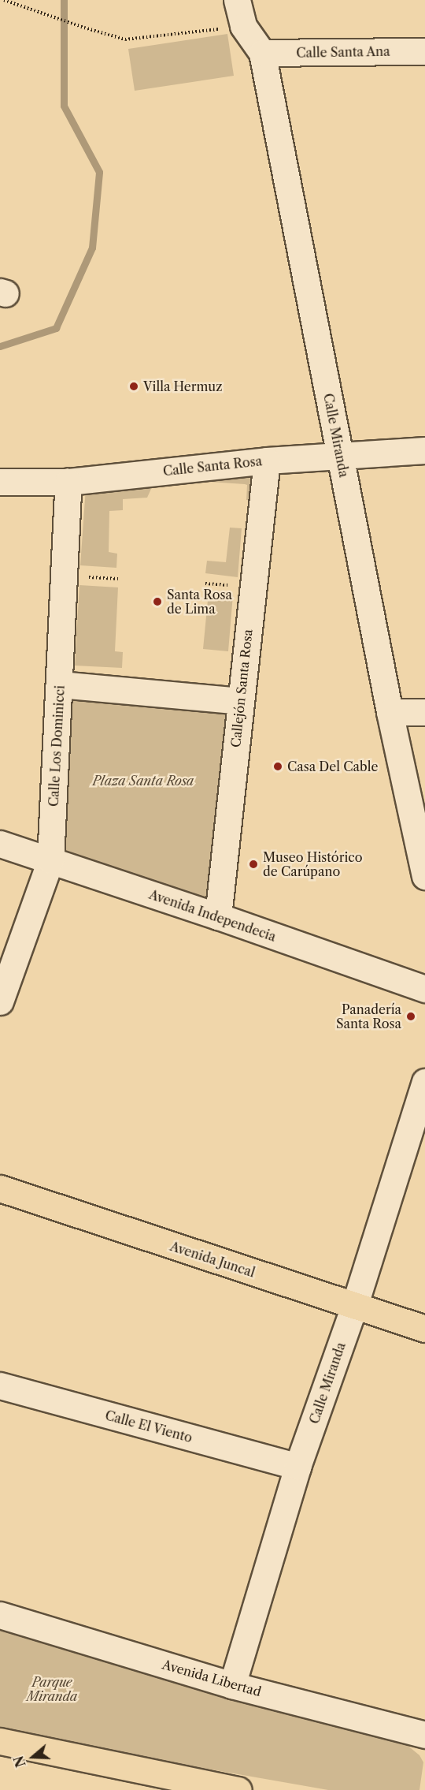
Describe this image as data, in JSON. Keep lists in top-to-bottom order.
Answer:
{
  "streets": {
    "main road": ["Avenida Juncal"],
    "street": [
      "Calle Santa Ana",
      "Calle Miranda",
      "Calle Santa Rosa",
      "Callejón Santa Rosa",
      "Calle Los Dominicci",
      "Avenida Independecia",
      "Calle El Viento",
      "Avenida Libertad"
    ]
  },
  "crossings": [
    ["Calle Santa Ana", "Calle Miranda"],
    ["Calle Miranda", "Calle Santa Rosa"],
    ["Calle Miranda", "Avenida Juncal"],
    ["Calle Miranda", "Calle El Viento"],
    ["Calle Miranda", "Avenida Libertad"],
    ["Calle Santa Rosa", "Callejón Santa Rosa"],
    ["Calle Santa Rosa", "Calle Los Dominicci"],
    ["Callejón Santa Rosa", "Avenida Independecia"],
    ["Calle Los Dominicci", "Avenida Independecia"]
  ],
  "parks": ["Plaza Santa Rosa", "Parque Miranda"],
  "places": [
    "Villa Hermuz",
    "Santa Rosa de Lima",
    "Casa Del Cable",
    "Museo Histórico de Carúpano",
    "Panadería Santa Rosa"
  ],
  "north": "left"
}
